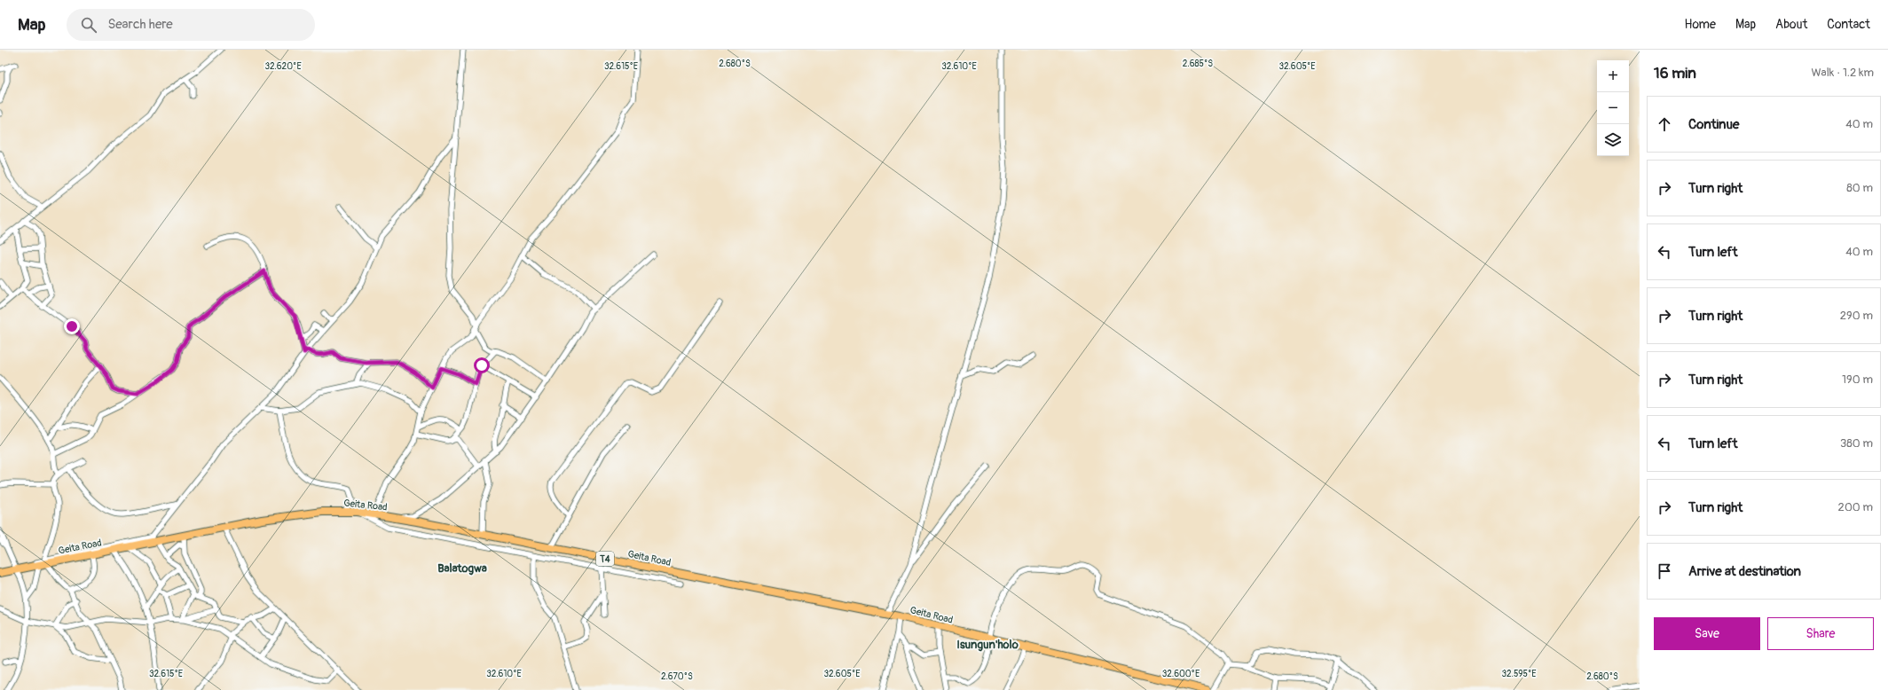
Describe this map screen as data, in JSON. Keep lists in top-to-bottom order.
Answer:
{
  "streets": {
    "highway": ["Geita Road", "T4"]
  },
  "districts": ["Balatogwa", "Isungun'holo"],
  "page": {
    "header": "Map",
    "search": "Search here",
    "nav": [
      "Home",
      "Map",
      "About",
      "Contact"
    ],
    "heading": ["16 min", "Walk · 1.2 km"],
    "map_buttons": ["+", "−"],
    "list": [
      ["Continue", "40 m"],
      ["Turn right", "80 m"],
      ["Turn left", "40 m"],
      ["Turn right", "290 m"],
      ["Turn right", "190 m"],
      ["Turn left", "380 m"],
      ["Turn right", "200 m"],
      "Arrive at destination"
    ],
    "buttons": ["Save", "Share"]
  },
  "coordinates": [
    "2.680°S",
    "2.685°S",
    "32.620°E",
    "32.610°E",
    "32.615°E",
    "32.605°E",
    "32.600°E",
    "32.595°E",
    "2.670°S"
  ]
}
